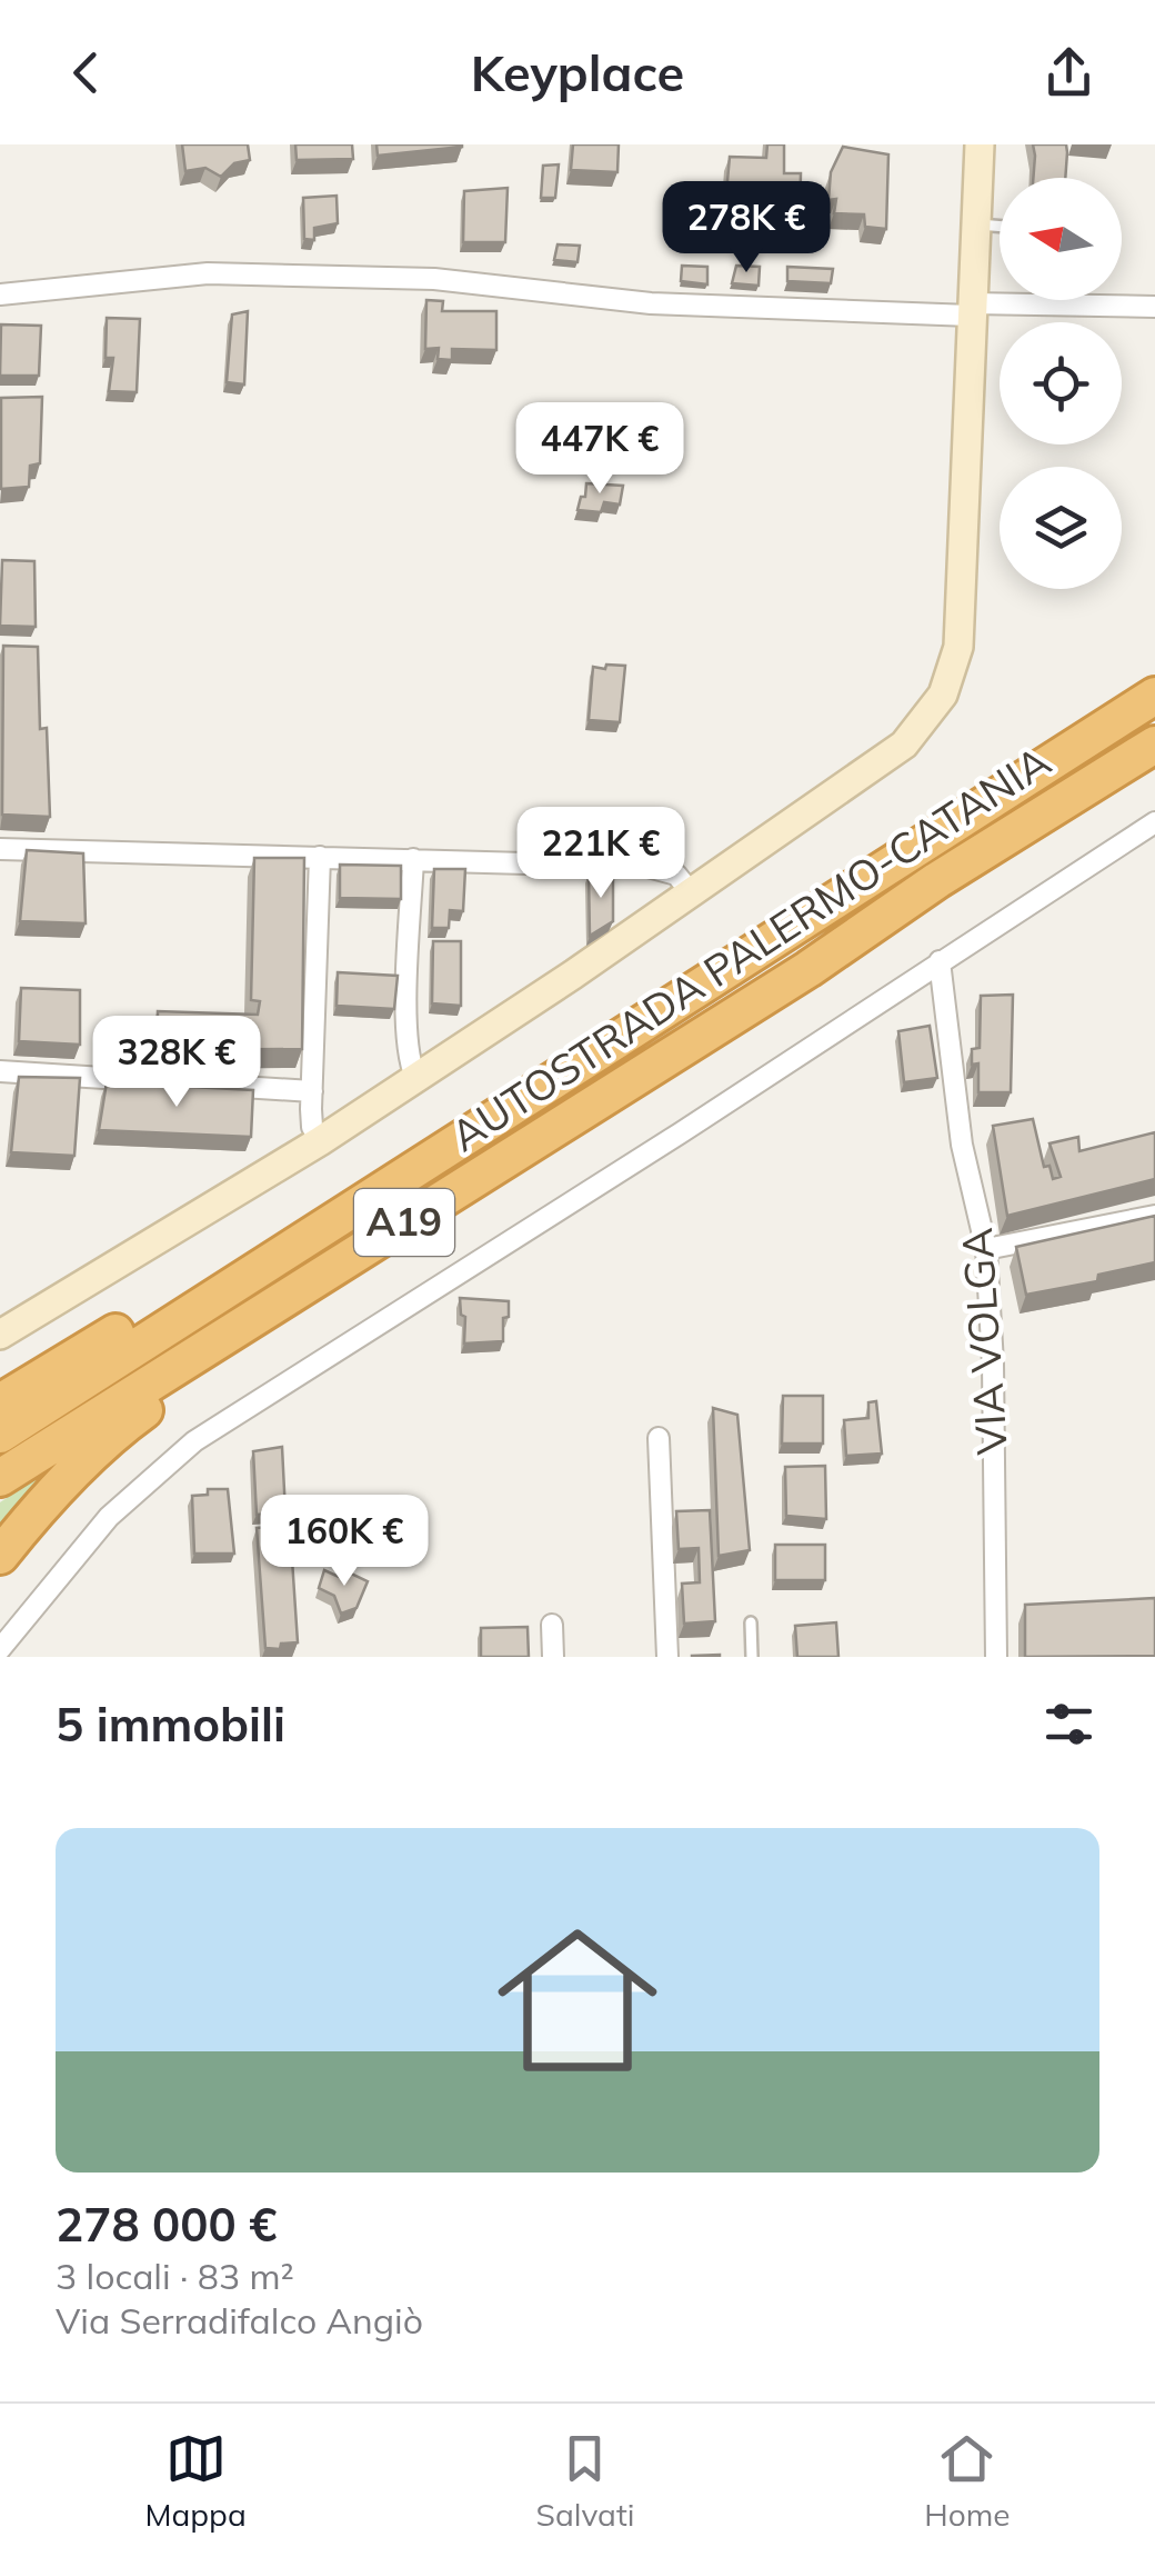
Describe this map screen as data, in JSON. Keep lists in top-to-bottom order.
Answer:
{
  "streets": {
    "highway": ["AUTOSTRADA PALERMO-CATANIA", "A19"],
    "street": ["VIA VOLGA"]
  },
  "north": "left",
  "page": {
    "header": "Keyplace",
    "price": [
      "278K €",
      "447K €",
      "221K €",
      "328K €",
      "160K €"
    ],
    "heading": "5 immobili",
    "list": [
      {
        "name": "278 000 €",
        "note": "3 locali · 83 m² · Via Serradifalco Angiò"
      }
    ],
    "tabs": ["Mappa", "Salvati", "Home"]
  }
}
